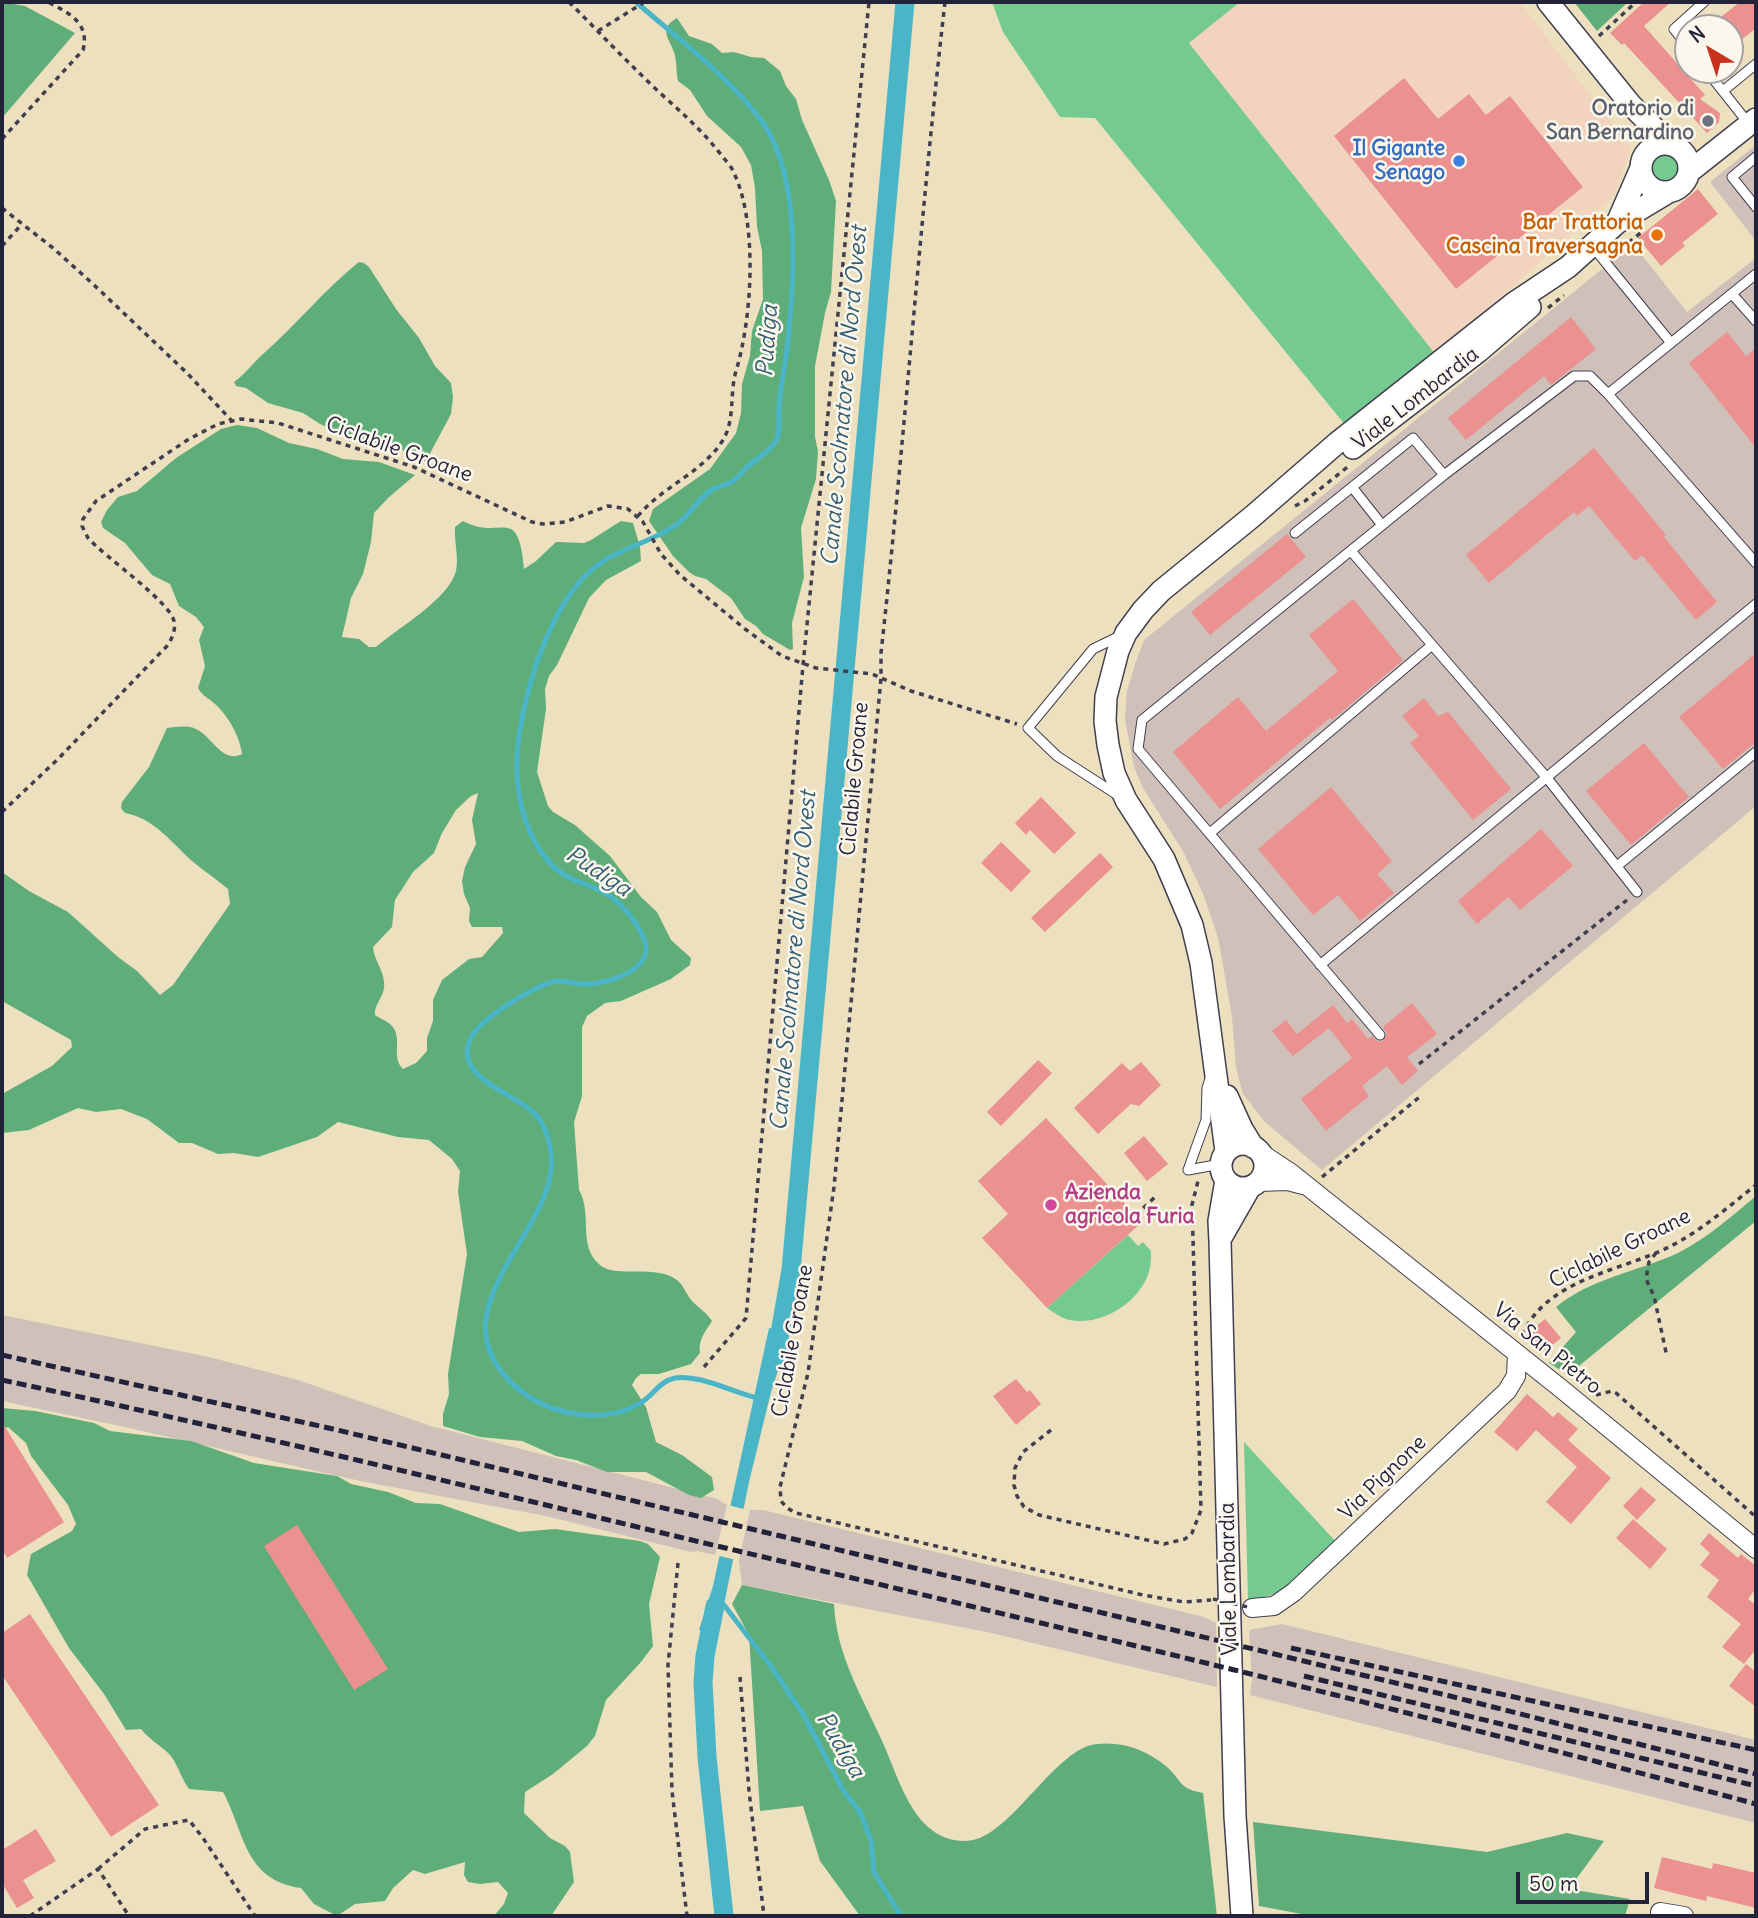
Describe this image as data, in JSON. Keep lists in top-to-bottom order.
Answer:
{
  "streets": {
    "street": ["Viale Lombardia", "Via San Pietro", "Via Pignone"],
    "path": ["Ciclabile Groane"]
  },
  "crossings": [
    ["Viale Lombardia", "Via San Pietro"],
    ["Ciclabile Groane", "Via San Pietro"],
    ["Ciclabile Groane", "Via Pignone"],
    ["Via San Pietro", "Via Pignone"]
  ],
  "water": ["Pudiga", "Canale Scolmatore di Nord Ovest"],
  "places": [
    "Oratorio di San Bernardino",
    "Il Gigante Senago",
    "Bar Trattoria Cascina Traversagna",
    "Azienda agricola Furia"
  ],
  "scale_bar": "50 m",
  "north": "top left"
}
